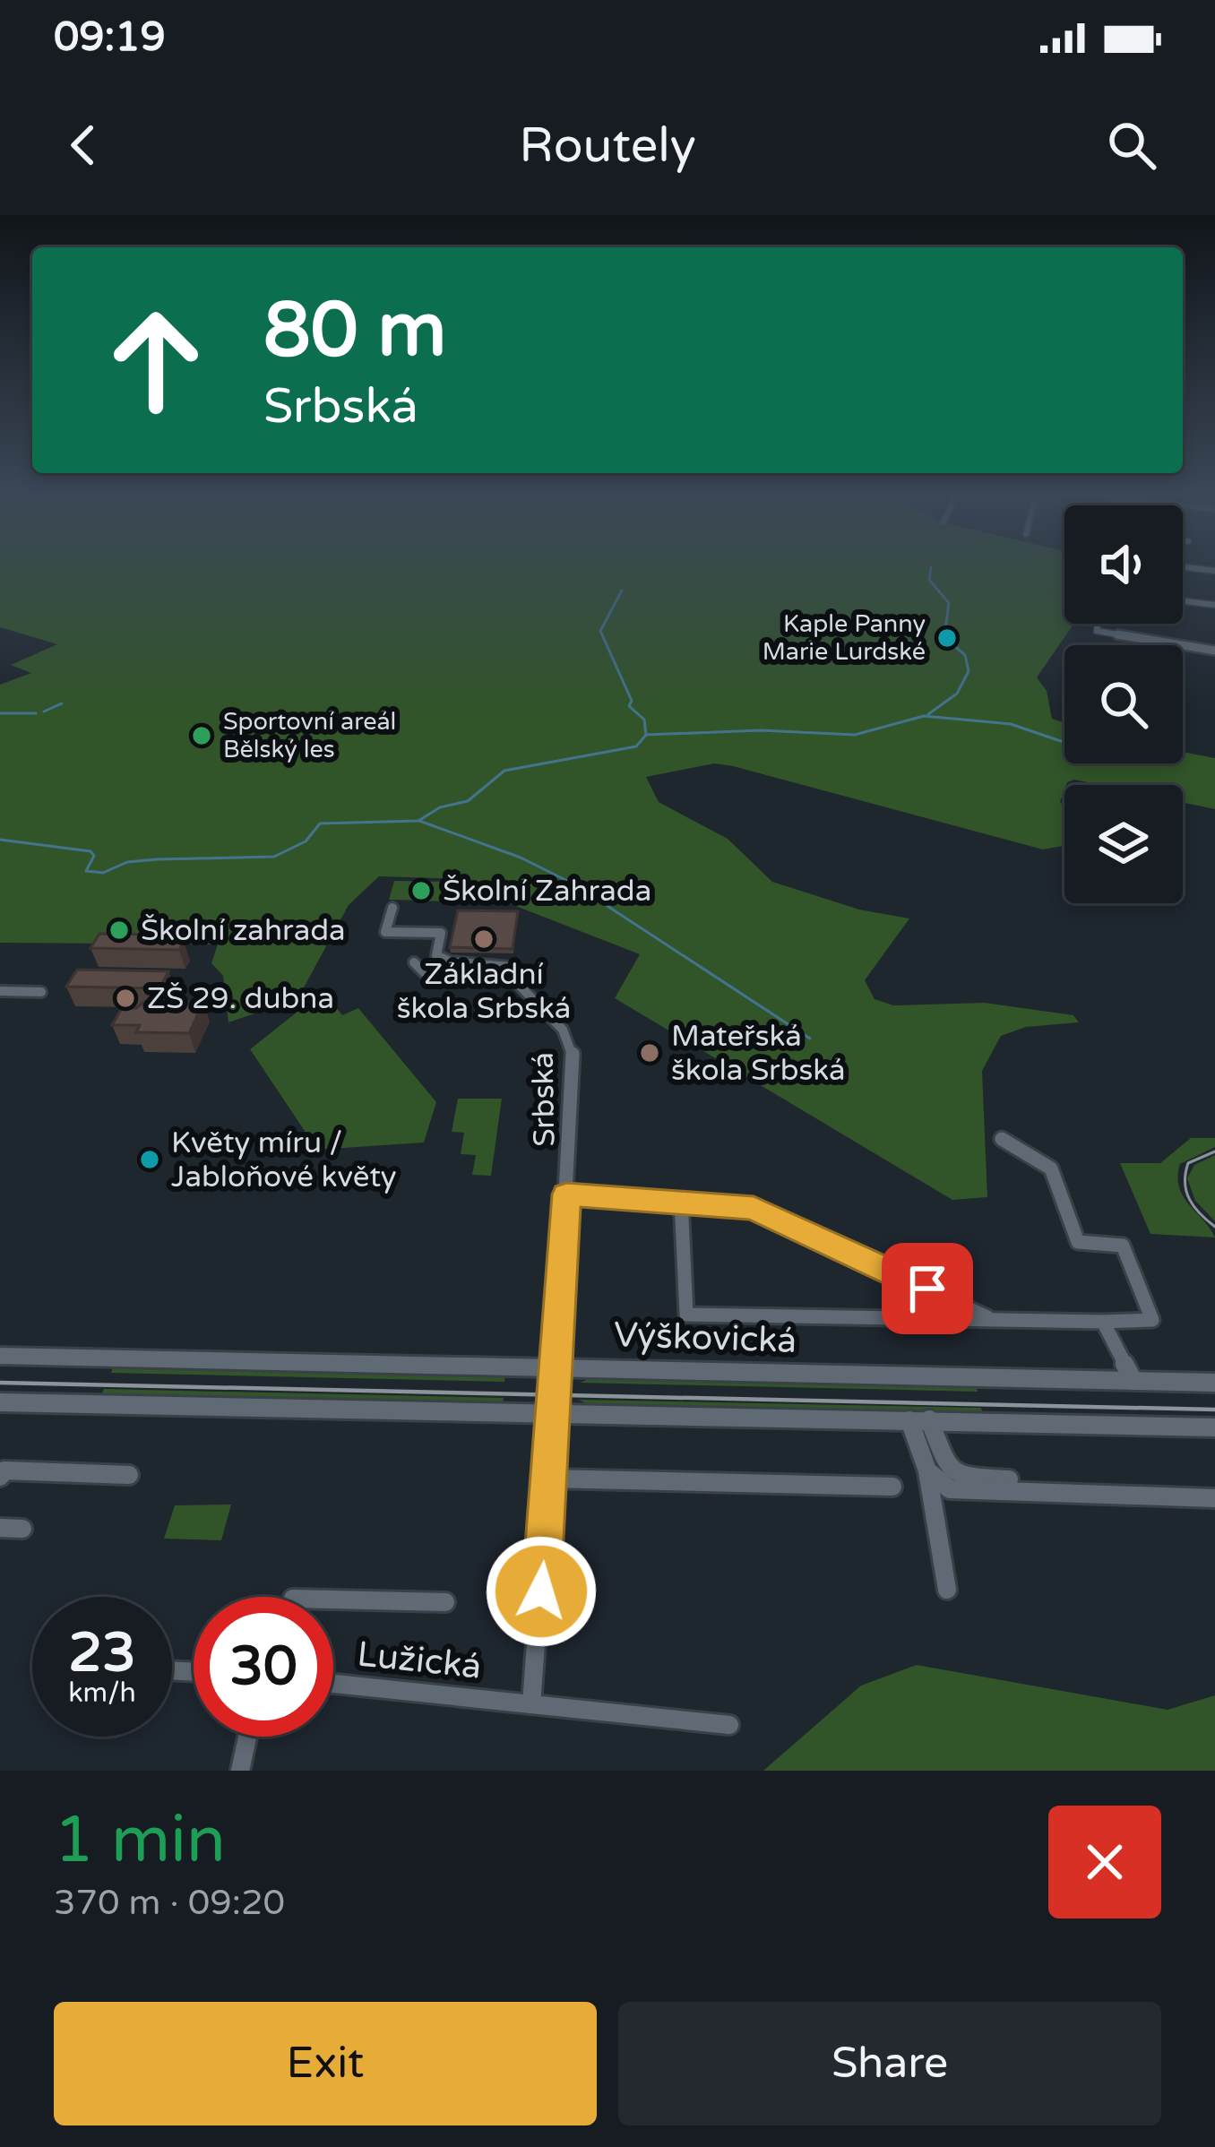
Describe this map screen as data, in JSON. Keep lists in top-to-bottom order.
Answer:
{
  "streets": {
    "street": ["Srbská", "Výškovická", "Lužická"]
  },
  "crossings": [
    ["Srbská", "Výškovická"]
  ],
  "places": [
    "Kaple Panny Marie Lurdské",
    "Sportovní areál Bělský les",
    "Školní Zahrada",
    "Školní zahrada",
    "Základní škola Srbská",
    "ZŠ 29. dubna",
    "Mateřská škola Srbská",
    "Květy míru / Jabloňové květy"
  ],
  "page": {
    "status": "09:19",
    "header": "Routely",
    "turn": ["80 m", "Srbská"],
    "speed": "23 km/h",
    "limit": "30",
    "heading": ["1 min", "370 m · 09:20"],
    "buttons": ["Exit", "Share"]
  }
}
